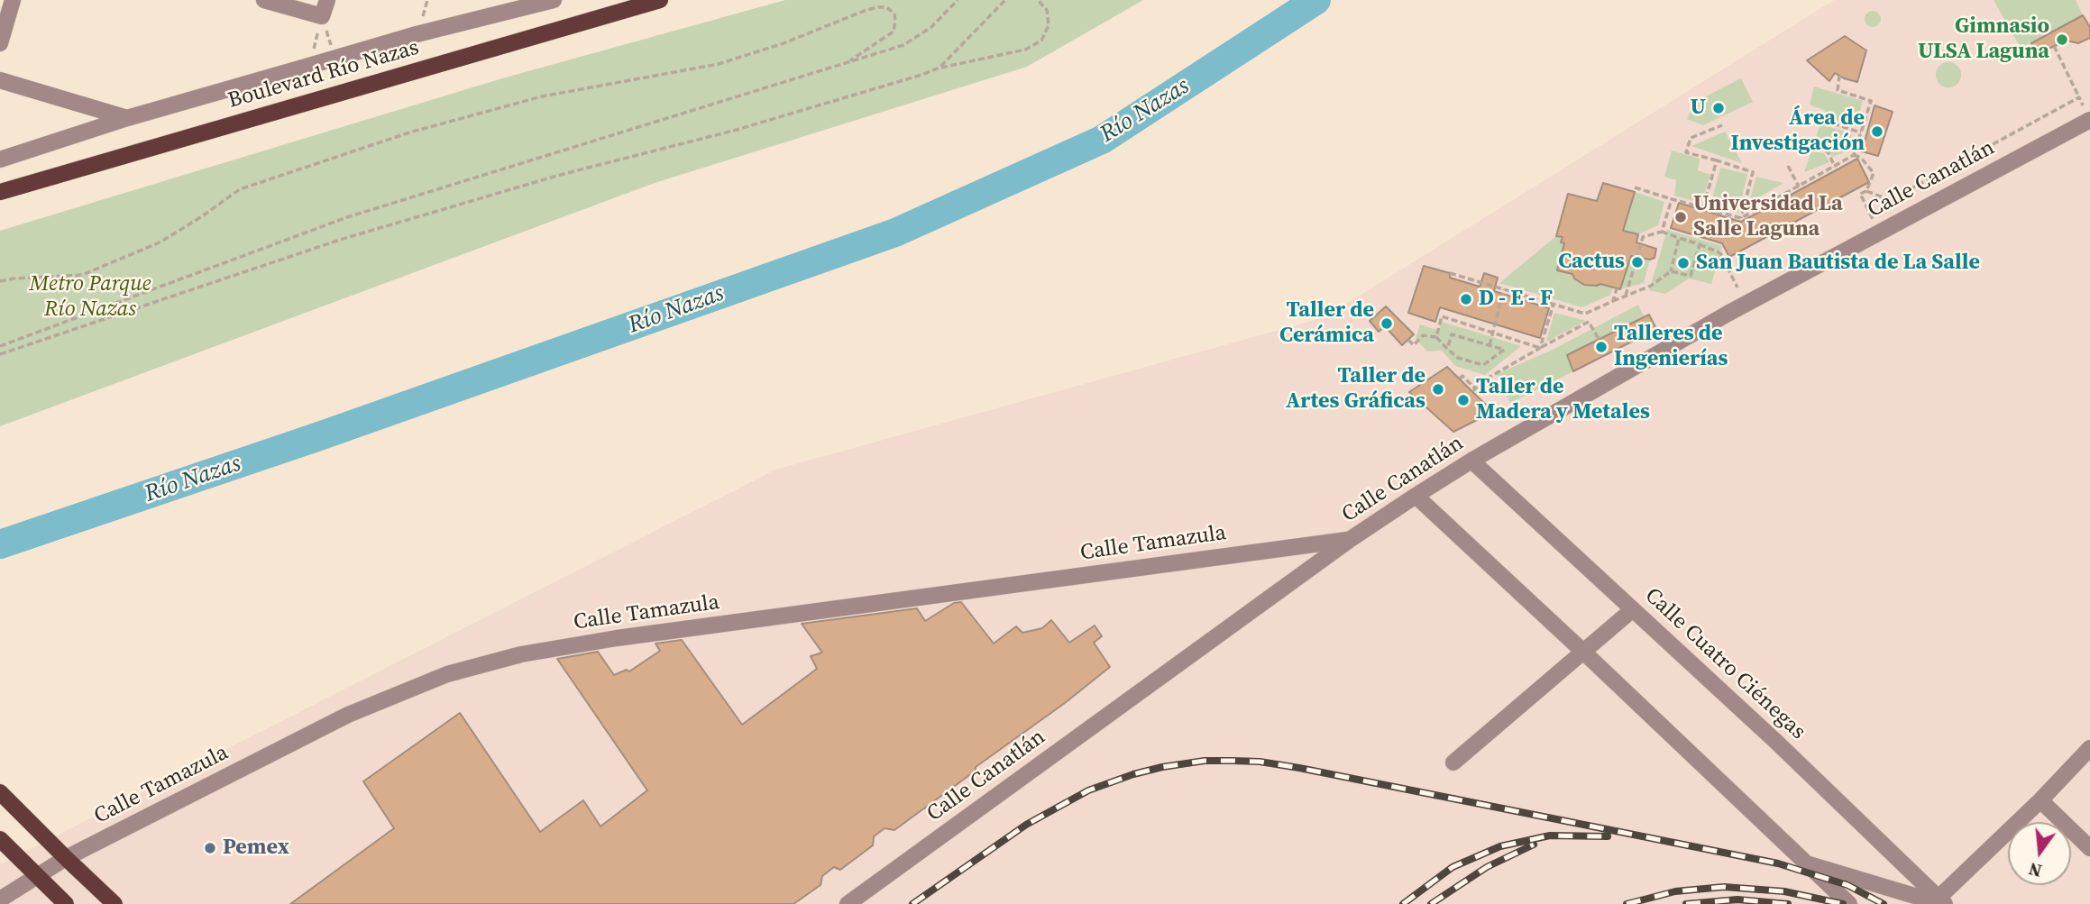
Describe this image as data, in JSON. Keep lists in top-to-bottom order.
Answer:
{
  "streets": {
    "main road": ["Boulevard Río Nazas"],
    "street": ["Calle Canatlán", "Calle Tamazula", "Calle Cuatro Ciénegas"]
  },
  "crossings": [
    ["Calle Canatlán", "Calle Tamazula"],
    ["Calle Canatlán", "Calle Cuatro Ciénegas"]
  ],
  "water": ["Río Nazas"],
  "parks": ["Metro Parque Río Nazas"],
  "places": [
    "Gimnasio ULSA Laguna",
    "U",
    "Área de Investigación",
    "Universidad La Salle Laguna",
    "Cactus",
    "San Juan Bautista de La Salle",
    "D - E - F",
    "Taller de Cerámica",
    "Talleres de Ingenierías",
    "Taller de Artes Gráficas",
    "Taller de Madera y Metales",
    "Pemex"
  ],
  "north": "bottom"
}
